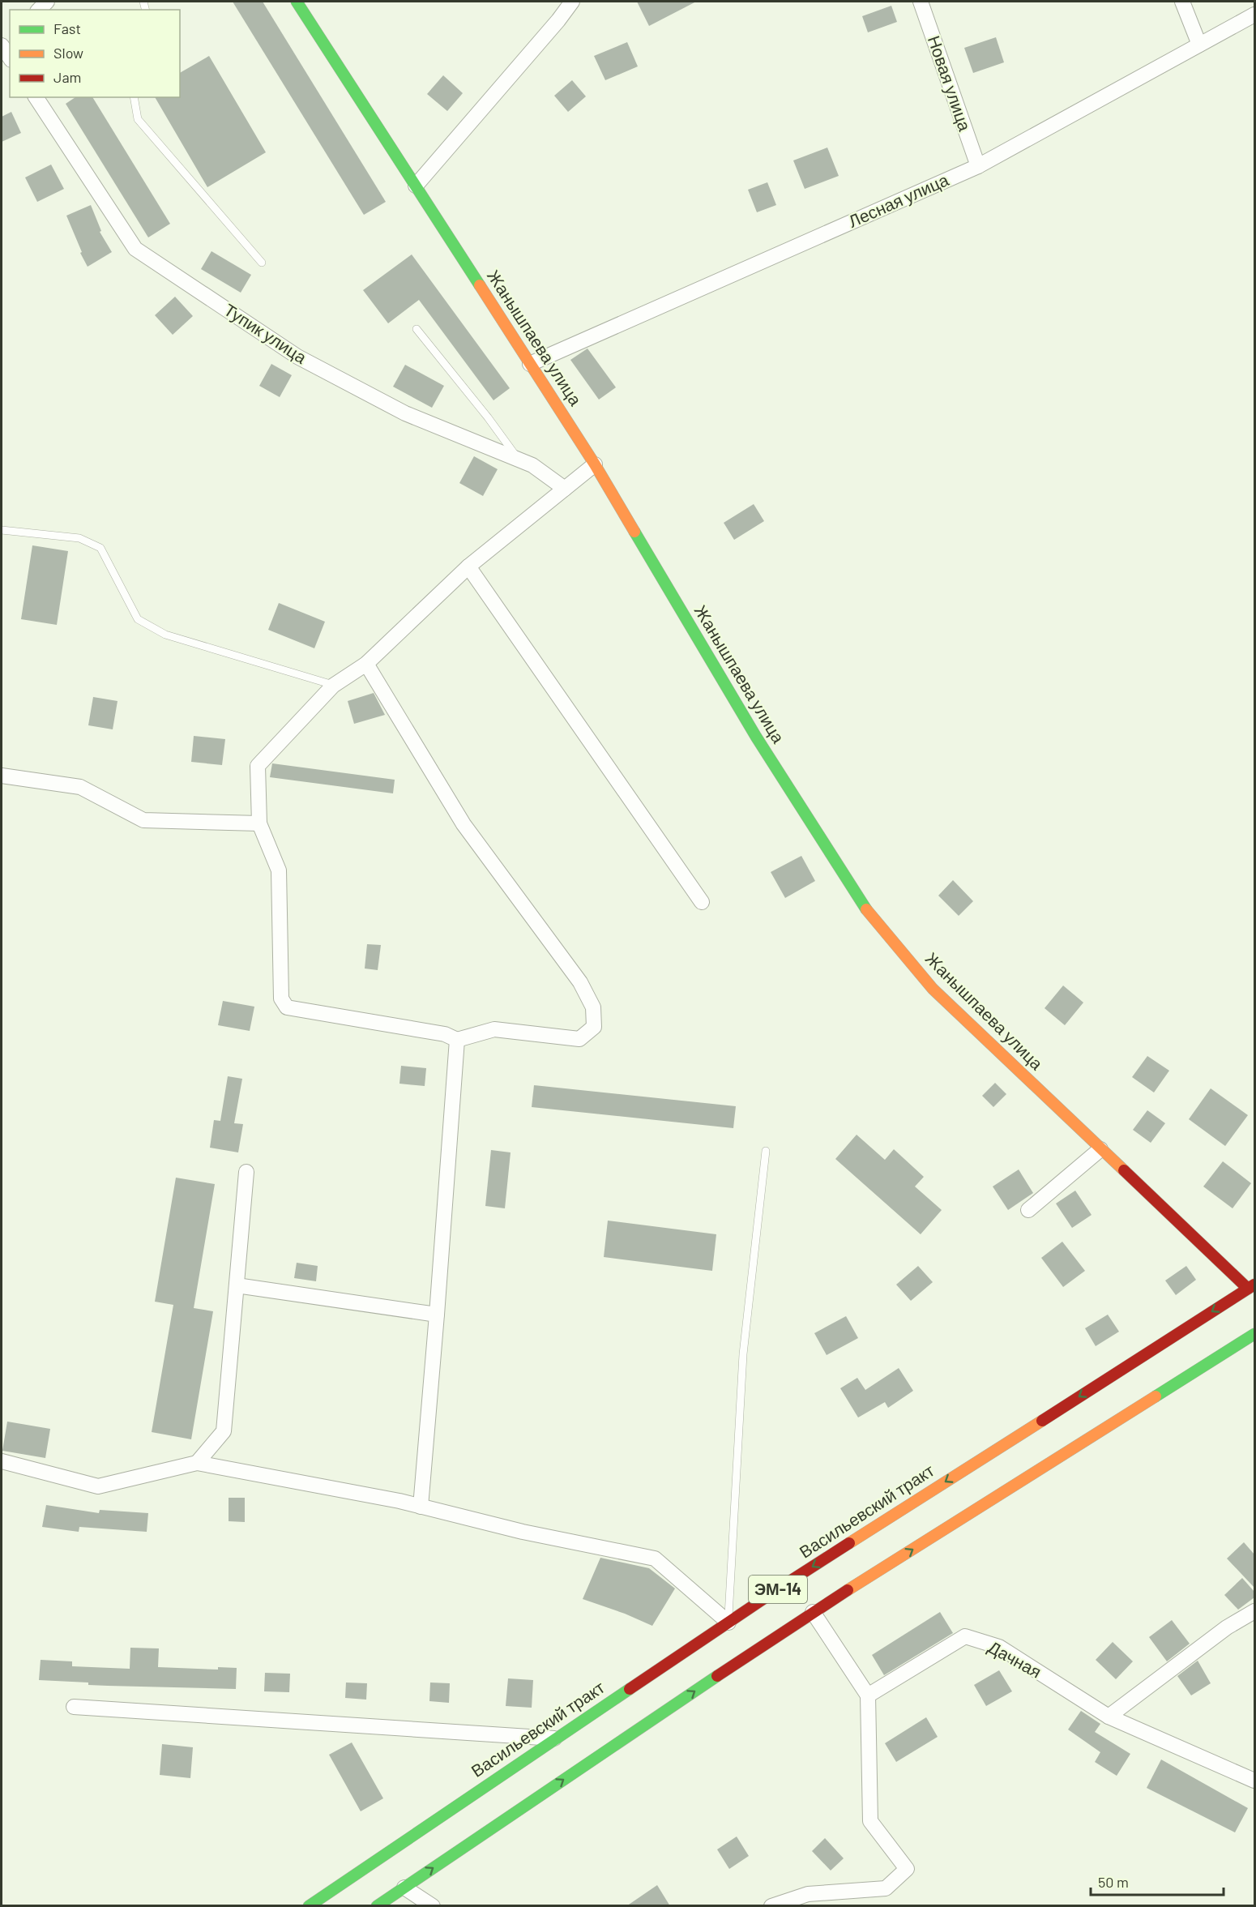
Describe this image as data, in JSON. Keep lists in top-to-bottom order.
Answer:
{
  "streets": {
    "main road": ["Жанышпаева улица", "Васильевский тракт", "ЭМ-14"],
    "street": [
      "Новая улица",
      "Лесная улица",
      "Тупик улица",
      "Дачная"
    ]
  },
  "crossings": [
    ["Новая улица", "Лесная улица"],
    ["Лесная улица", "Жанышпаева улица"],
    ["Жанышпаева улица", "Васильевский тракт"]
  ],
  "legend": ["Fast", "Slow", "Jam"],
  "scale_bar": "50 m"
}
